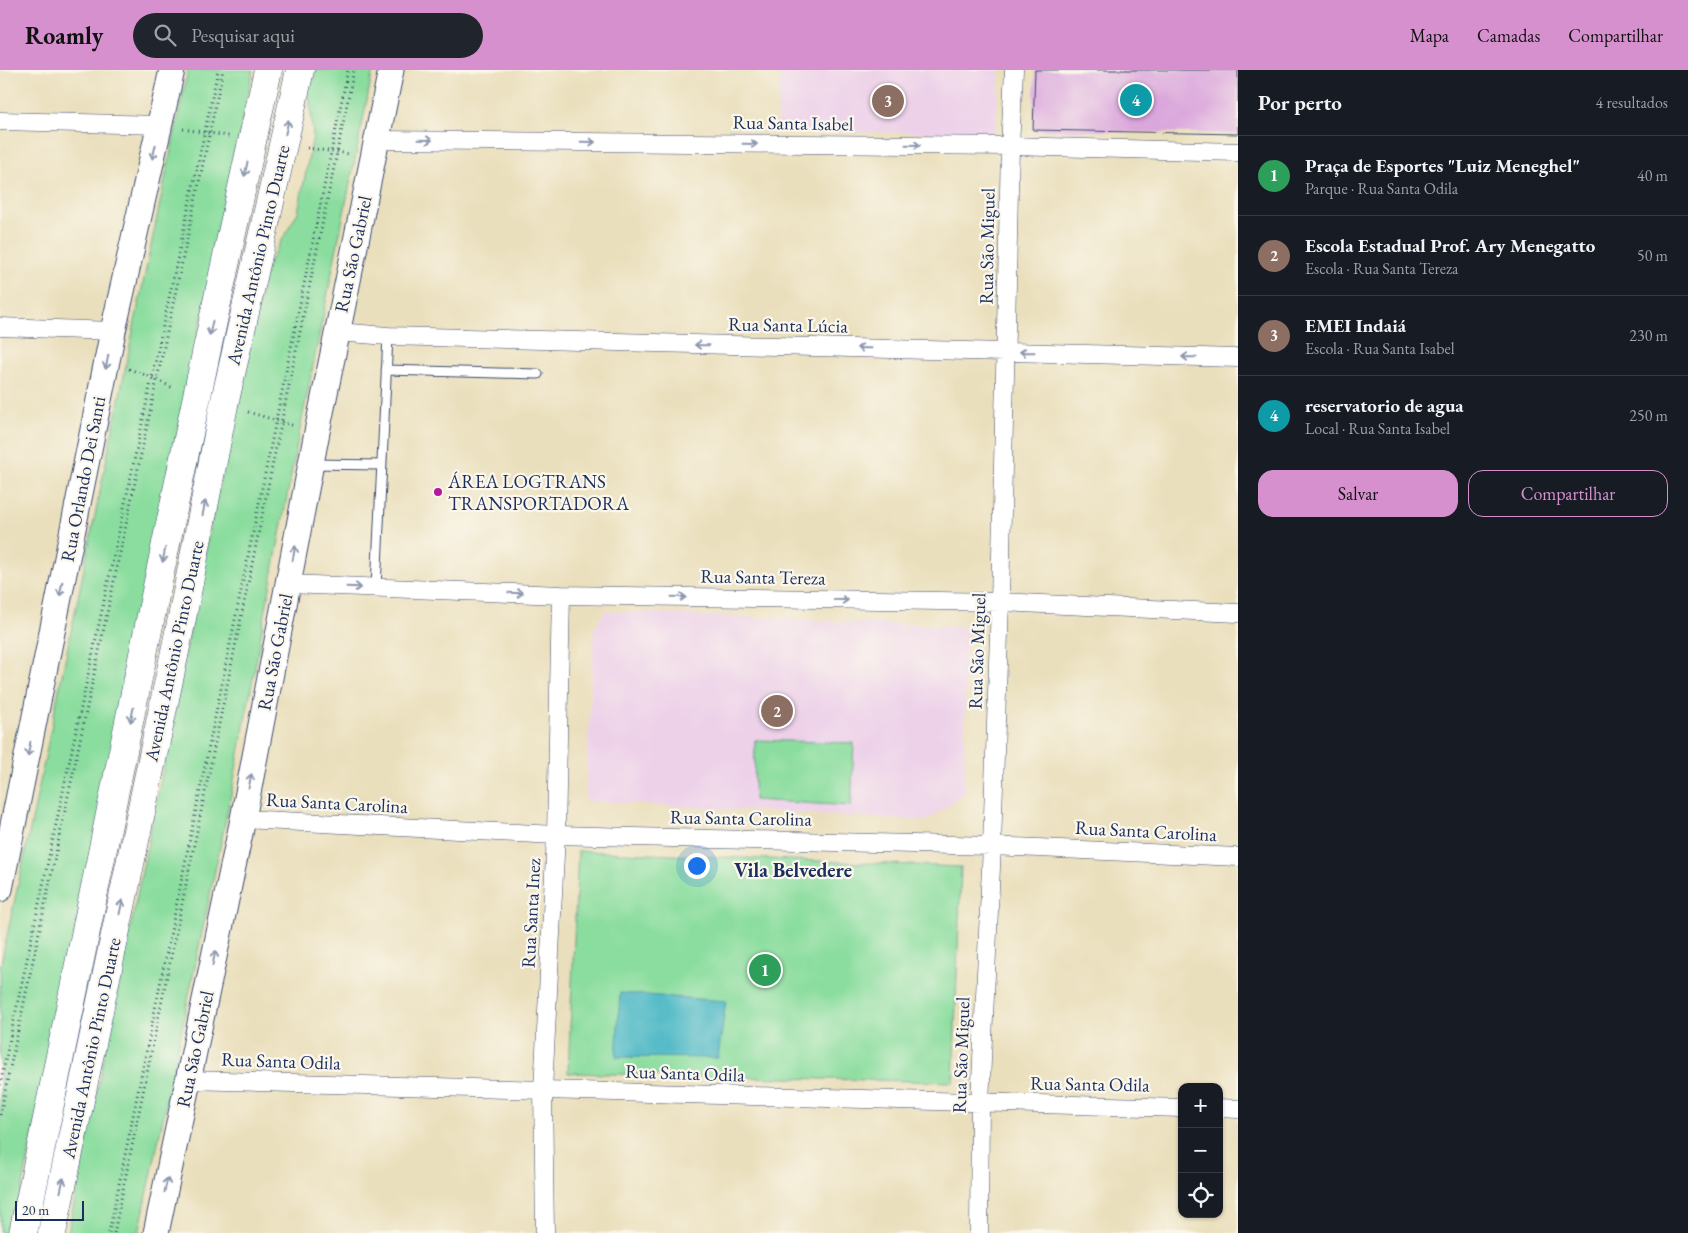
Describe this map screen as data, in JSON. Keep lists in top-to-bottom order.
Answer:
{
  "streets": {
    "main road": ["Rua São Gabriel", "Avenida Antônio Pinto Duarte", "Rua Orlando Dei Santi"],
    "street": [
      "Rua Santa Isabel",
      "Rua São Miguel",
      "Rua Santa Lúcia",
      "Rua Santa Tereza",
      "Rua Santa Carolina",
      "Rua Santa Inez",
      "Rua Santa Odila"
    ]
  },
  "crossings": [
    ["Rua Santa Isabel", "Rua São Miguel"],
    ["Rua Santa Isabel", "Rua São Gabriel"],
    ["Rua São Miguel", "Rua Santa Lúcia"],
    ["Rua São Miguel", "Rua Santa Tereza"],
    ["Rua São Miguel", "Rua Santa Carolina"],
    ["Rua São Miguel", "Rua Santa Odila"],
    ["Rua São Gabriel", "Rua Santa Lúcia"],
    ["Rua São Gabriel", "Rua Santa Tereza"],
    ["Rua São Gabriel", "Rua Santa Carolina"],
    ["Rua São Gabriel", "Rua Santa Odila"],
    ["Rua Santa Tereza", "Rua Santa Inez"],
    ["Rua Santa Carolina", "Rua Santa Inez"],
    ["Rua Santa Inez", "Rua Santa Odila"]
  ],
  "one_way": [
    "Rua Santa Isabel",
    "Rua São Gabriel",
    "Rua Santa Lúcia",
    "Rua Orlando Dei Santi",
    "Rua Santa Tereza"
  ],
  "districts": ["Vila Belvedere"],
  "places": ["ÁREA LOGTRANS TRANSPORTADORA"],
  "scale_bar": "20 m",
  "page": {
    "header": "Roamly",
    "search": "Pesquisar aqui",
    "nav": ["Mapa", "Camadas", "Compartilhar"],
    "heading": ["Por perto", "4 resultados"],
    "pins": [
      "4",
      "3",
      "2",
      "1"
    ],
    "list": [
      {
        "mark": "1",
        "name": "Praça de Esportes \"Luiz Meneghel\"",
        "note": "Parque · Rua Santa Odila",
        "value": "40 m"
      },
      {
        "mark": "2",
        "name": "Escola Estadual Prof. Ary Menegatto",
        "note": "Escola · Rua Santa Tereza",
        "value": "50 m"
      },
      {
        "mark": "3",
        "name": "EMEI Indaiá",
        "note": "Escola · Rua Santa Isabel",
        "value": "230 m"
      },
      {
        "mark": "4",
        "name": "reservatorio de agua",
        "note": "Local · Rua Santa Isabel",
        "value": "250 m"
      }
    ],
    "buttons": ["Salvar", "Compartilhar"],
    "map_buttons": ["+", "−"],
    "scale": "20 m"
  }
}
